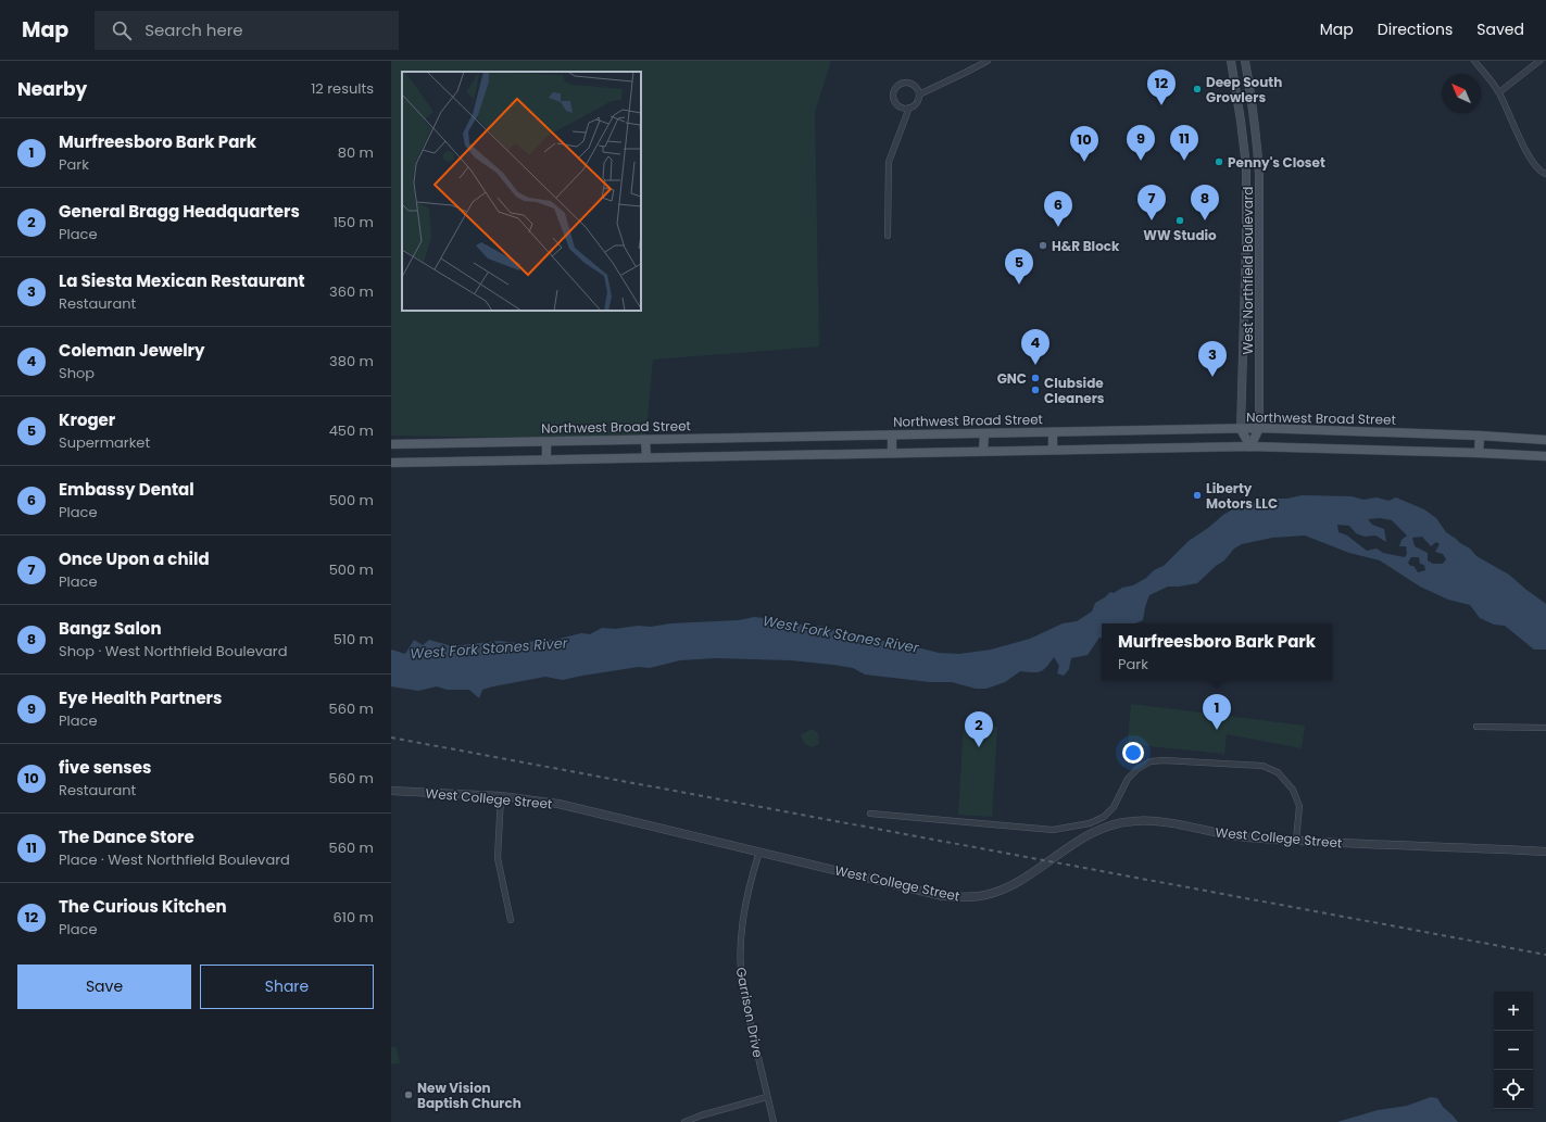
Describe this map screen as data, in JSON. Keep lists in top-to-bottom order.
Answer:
{
  "streets": {
    "main road": ["West Northfield Boulevard", "Northwest Broad Street"],
    "street": ["West College Street", "Garrison Drive"]
  },
  "crossings": [
    ["West Northfield Boulevard", "Northwest Broad Street"],
    ["West College Street", "Garrison Drive"]
  ],
  "water": ["West Fork Stones River"],
  "places": [
    "Deep South Growlers",
    "Penny's Closet",
    "WW Studio",
    "H&R Block",
    "GNC",
    "Clubside Cleaners",
    "Liberty Motors LLC",
    "New Vision Baptish Church"
  ],
  "north": "top left",
  "page": {
    "header": "Map",
    "search": "Search here",
    "nav": ["Map", "Directions", "Saved"],
    "heading": ["Nearby", "12 results"],
    "pins": [
      "12",
      "9",
      "11",
      "10",
      "7",
      "8",
      "6",
      "5",
      "4",
      "3",
      "1",
      "2"
    ],
    "list": [
      {
        "mark": "1",
        "name": "Murfreesboro Bark Park",
        "note": "Park",
        "value": "80 m"
      },
      {
        "mark": "2",
        "name": "General Bragg Headquarters",
        "note": "Place",
        "value": "150 m"
      },
      {
        "mark": "3",
        "name": "La Siesta Mexican Restaurant",
        "note": "Restaurant",
        "value": "360 m"
      },
      {
        "mark": "4",
        "name": "Coleman Jewelry",
        "note": "Shop",
        "value": "380 m"
      },
      {
        "mark": "5",
        "name": "Kroger",
        "note": "Supermarket",
        "value": "450 m"
      },
      {
        "mark": "6",
        "name": "Embassy Dental",
        "note": "Place",
        "value": "500 m"
      },
      {
        "mark": "7",
        "name": "Once Upon a child",
        "note": "Place",
        "value": "500 m"
      },
      {
        "mark": "8",
        "name": "Bangz Salon",
        "note": "Shop · West Northfield Boulevard",
        "value": "510 m"
      },
      {
        "mark": "9",
        "name": "Eye Health Partners",
        "note": "Place",
        "value": "560 m"
      },
      {
        "mark": "10",
        "name": "five senses",
        "note": "Restaurant",
        "value": "560 m"
      },
      {
        "mark": "11",
        "name": "The Dance Store",
        "note": "Place · West Northfield Boulevard",
        "value": "560 m"
      },
      {
        "mark": "12",
        "name": "The Curious Kitchen",
        "note": "Place",
        "value": "610 m"
      }
    ],
    "popup": ["Murfreesboro Bark Park", "Park"],
    "buttons": ["Save", "Share"],
    "map_buttons": ["+", "−"]
  }
}
